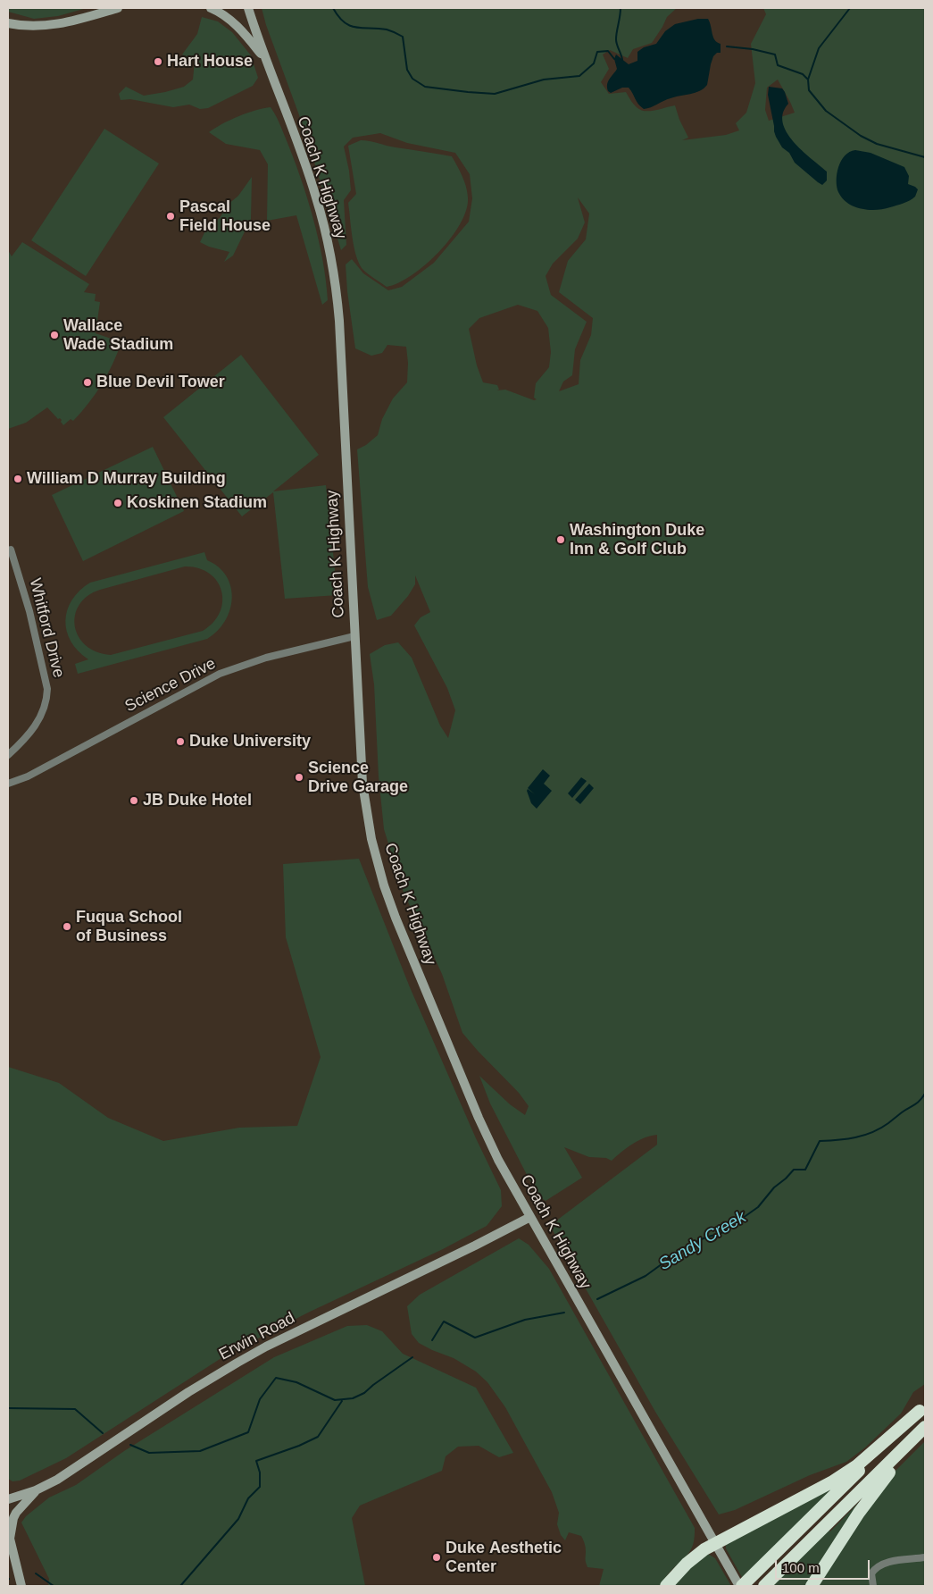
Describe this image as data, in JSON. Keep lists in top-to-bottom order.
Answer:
{
  "streets": {
    "main road": ["Coach K Highway", "Erwin Road"],
    "street": ["Whitford Drive", "Science Drive"]
  },
  "crossings": [
    ["Coach K Highway", "Science Drive"],
    ["Coach K Highway", "Erwin Road"]
  ],
  "water": ["Sandy Creek"],
  "places": [
    "Hart House",
    "Pascal Field House",
    "Wallace Wade Stadium",
    "Blue Devil Tower",
    "William D Murray Building",
    "Koskinen Stadium",
    "Washington Duke Inn & Golf Club",
    "Duke University",
    "Science Drive Garage",
    "JB Duke Hotel",
    "Fuqua School of Business",
    "Duke Aesthetic Center"
  ],
  "scale_bar": "100 m"
}
